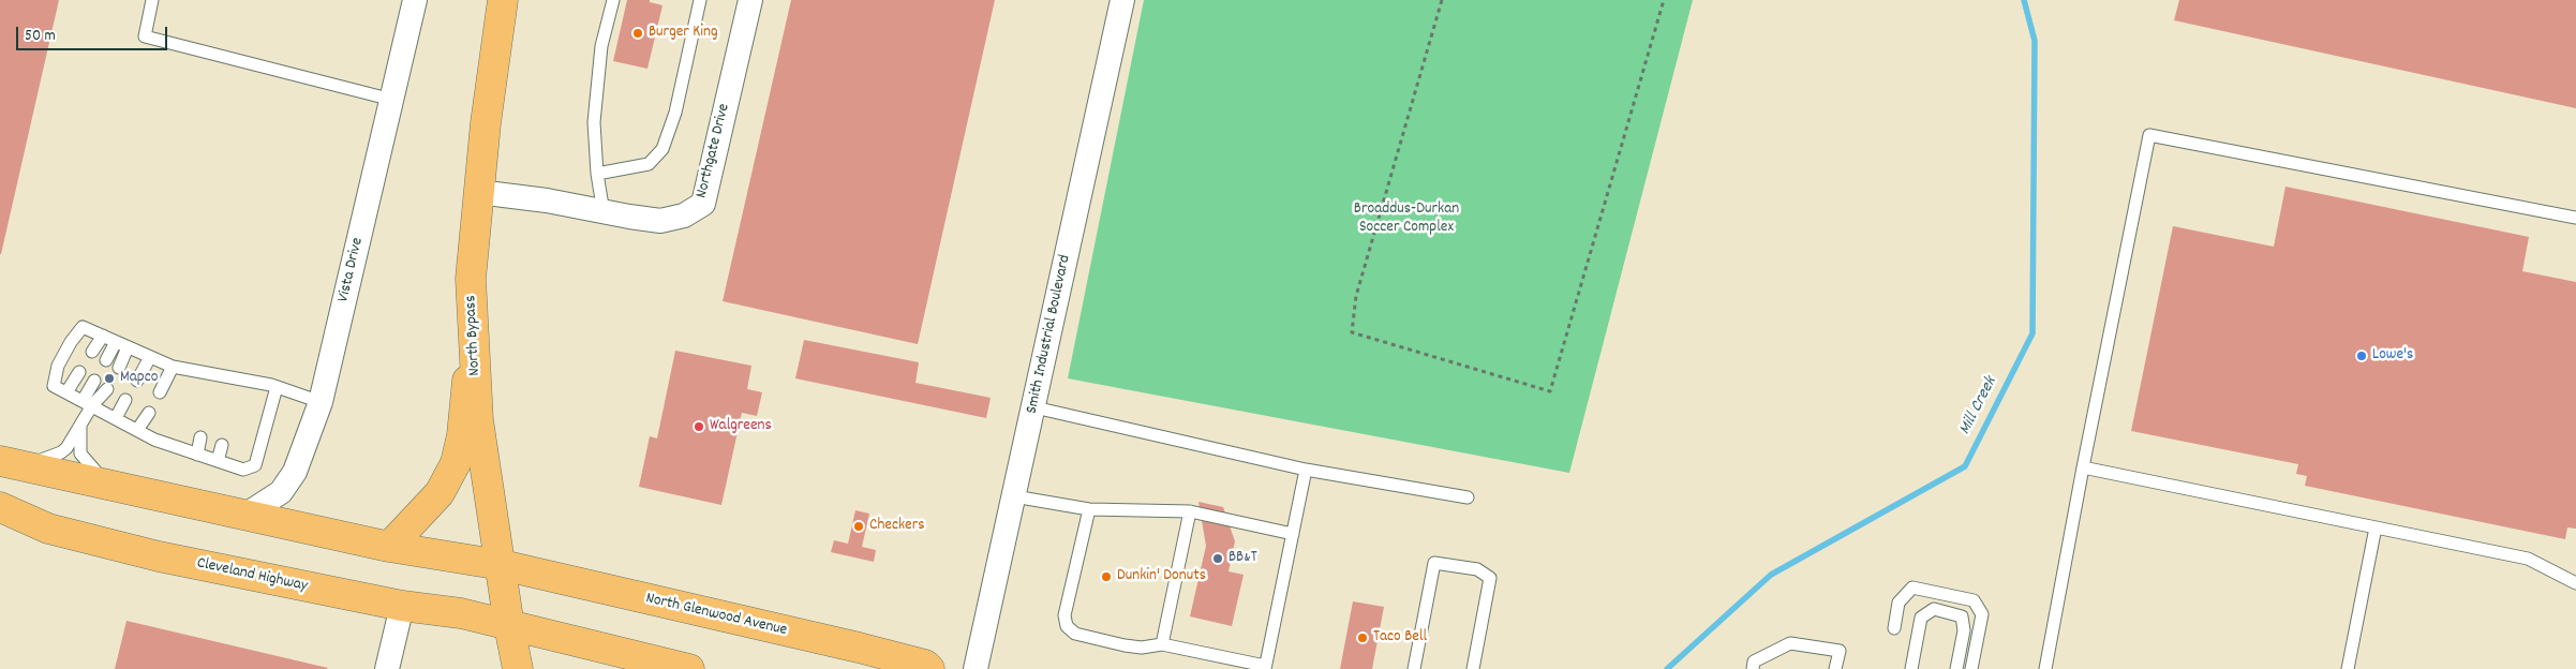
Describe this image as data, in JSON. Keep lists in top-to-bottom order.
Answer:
{
  "streets": {
    "main road": ["North Bypass", "Cleveland Highway", "North Glenwood Avenue"],
    "street": ["Northgate Drive", "Vista Drive", "Smith Industrial Boulevard"]
  },
  "crossings": [
    ["Northgate Drive", "North Bypass"],
    ["North Bypass", "Cleveland Highway"],
    ["North Bypass", "North Glenwood Avenue"]
  ],
  "water": ["Mill Creek"],
  "parks": ["Broaddus-Durkan Soccer Complex"],
  "places": [
    "Burger King",
    "Lowe's",
    "Mapco",
    "Walgreens",
    "Checkers",
    "BB&T",
    "Dunkin' Donuts",
    "Taco Bell"
  ],
  "scale_bar": "50 m"
}
